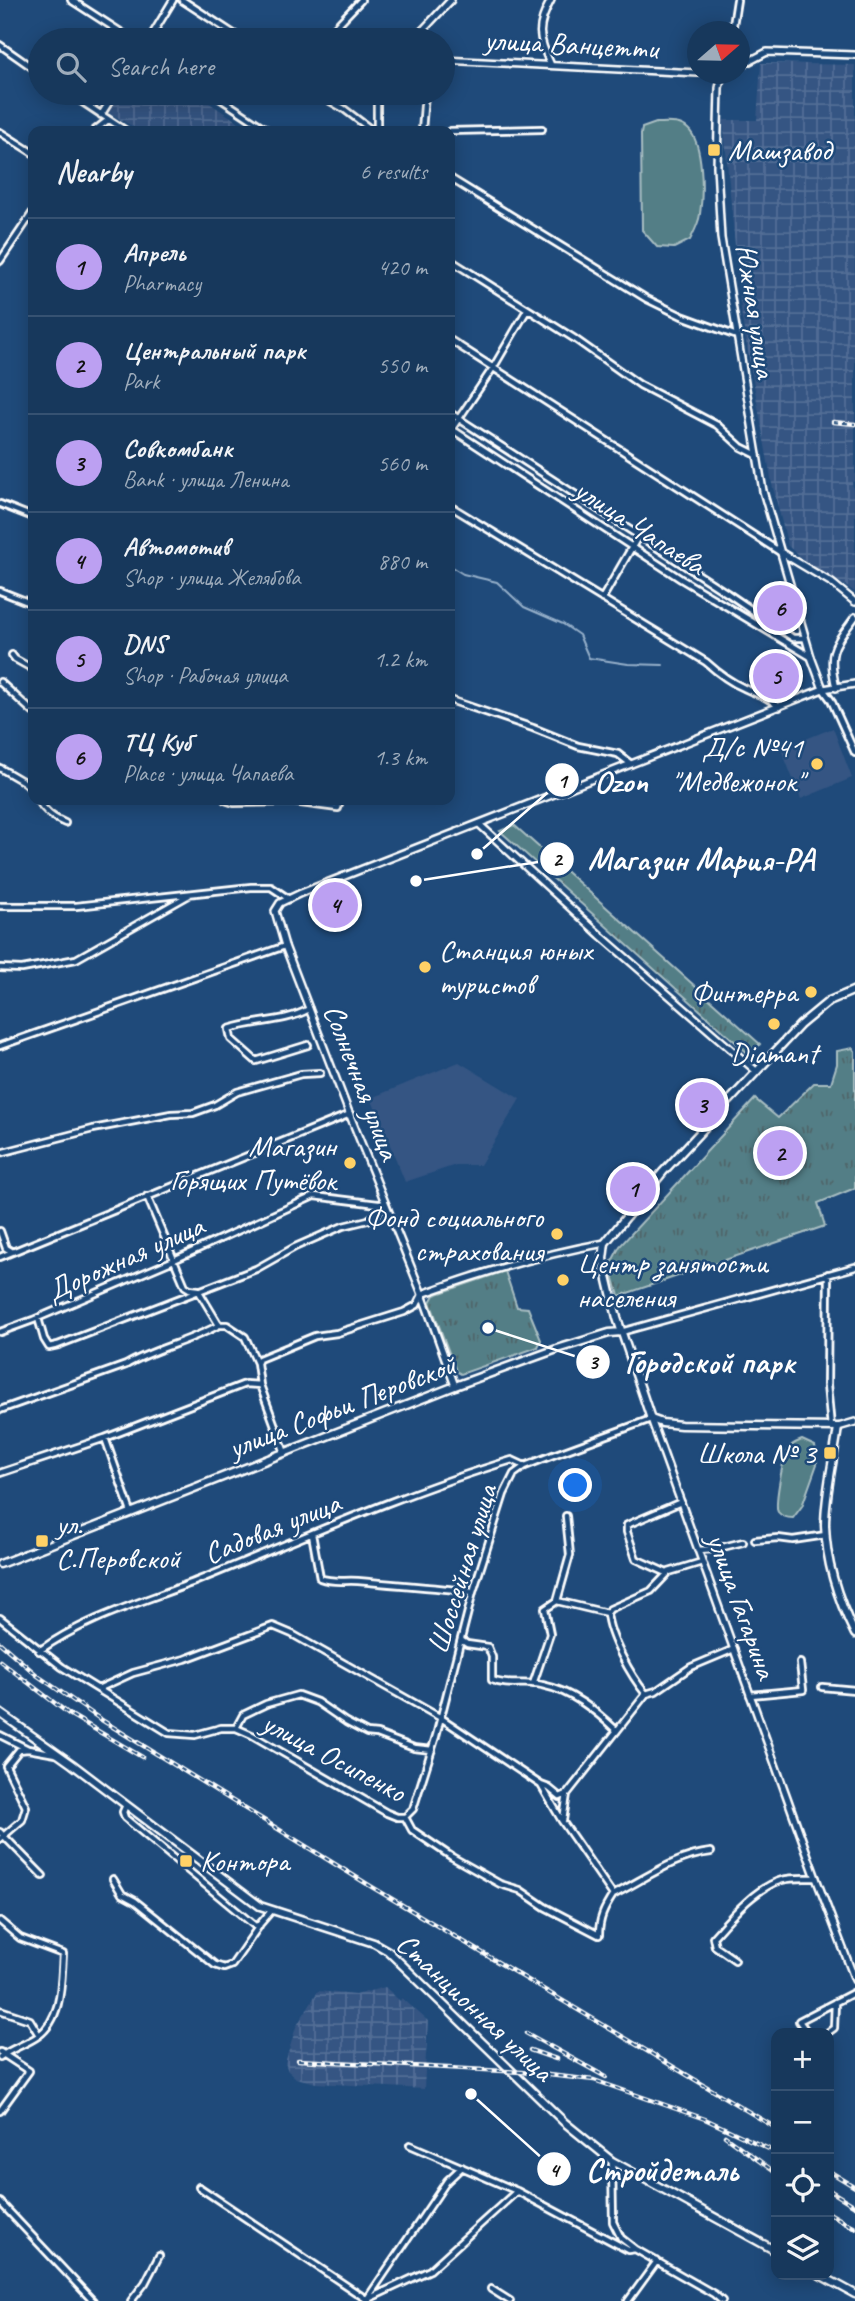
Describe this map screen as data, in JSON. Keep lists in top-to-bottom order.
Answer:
{
  "streets": {
    "main road": ["улица Софьи Перовской", "улица Гагарина", "Станционная улица"],
    "street": [
      "улица Ванцетти",
      "Южная улица",
      "улица Чапаева",
      "Солнечная улица",
      "Дорожная улица",
      "Садовая улица",
      "Шоссейная улица",
      "улица Осипенко"
    ]
  },
  "crossings": [
    ["Южная улица", "улица Чапаева"],
    ["Солнечная улица", "Дорожная улица"],
    ["Солнечная улица", "улица Софьи Перовской"],
    ["улица Софьи Перовской", "улица Гагарина"],
    ["Садовая улица", "Шоссейная улица"],
    ["Шоссейная улица", "улица Гагарина"],
    ["Шоссейная улица", "улица Осипенко"]
  ],
  "places": {
    "transit": [
      "Машзавод",
      "Школа № 3",
      "ул. С.Перовской",
      "Контора"
    ],
    "other": [
      "Д/с №41 \"Медвежонок\"",
      "Ozon",
      "Магазин Мария-РА",
      "Станция юных туристов",
      "Финтерра",
      "Diamant",
      "Магазин Горящих Путёвок",
      "Фонд социального страхования",
      "Центр занятости населения",
      "Городской парк",
      "Стройдеталь"
    ]
  },
  "north": "right",
  "page": {
    "search": "Search here",
    "heading": ["Nearby", "6 results"],
    "list": [
      {
        "mark": "1",
        "name": "Апрель",
        "note": "Pharmacy",
        "value": "420 m"
      },
      {
        "mark": "2",
        "name": "Центральный парк",
        "note": "Park",
        "value": "550 m"
      },
      {
        "mark": "3",
        "name": "Совкомбанк",
        "note": "Bank · улица Ленина",
        "value": "560 m"
      },
      {
        "mark": "4",
        "name": "Автомотив",
        "note": "Shop · улица Желябова",
        "value": "880 m"
      },
      {
        "mark": "5",
        "name": "DNS",
        "note": "Shop · Рабочая улица",
        "value": "1.2 km"
      },
      {
        "mark": "6",
        "name": "ТЦ Куб",
        "note": "Place · улица Чапаева",
        "value": "1.3 km"
      }
    ],
    "pins": [
      "6",
      "5",
      "4",
      "3",
      "2",
      "1"
    ],
    "map_buttons": ["+", "−"]
  }
}
